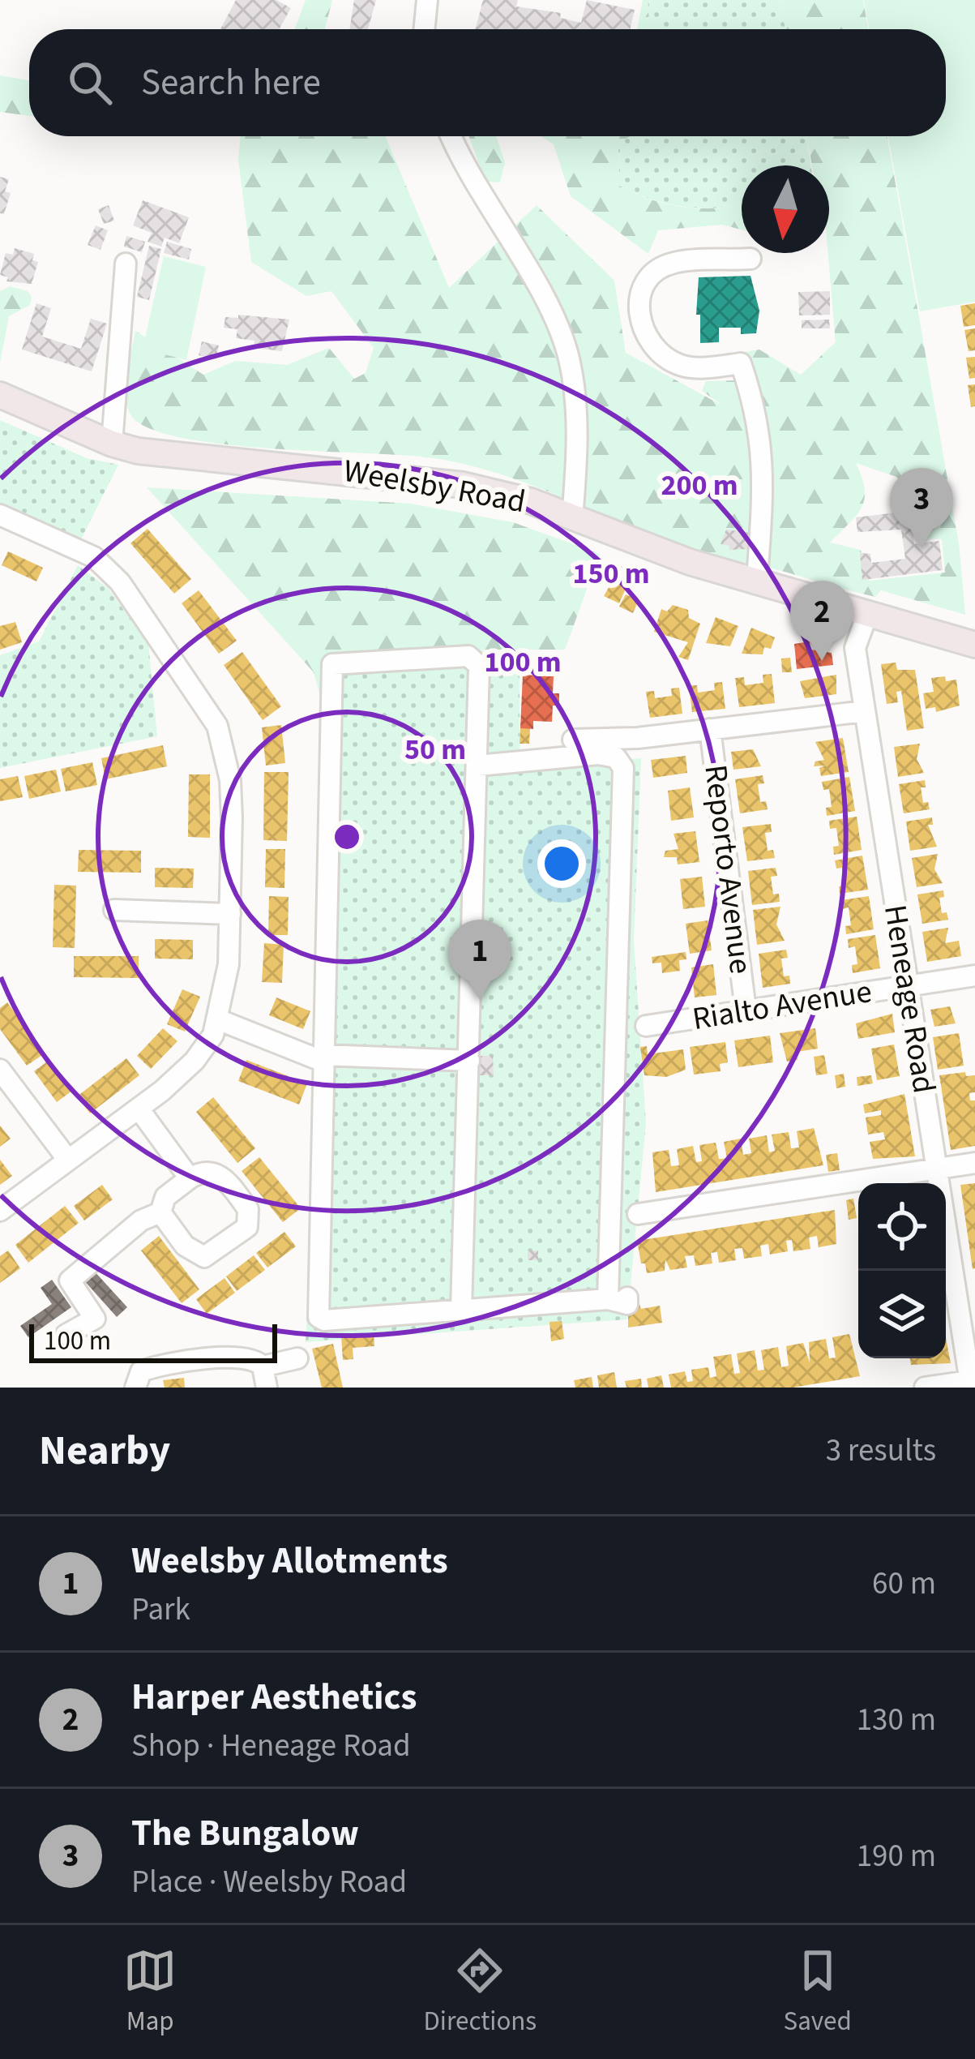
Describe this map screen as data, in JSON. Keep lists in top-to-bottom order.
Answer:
{
  "streets": {
    "main road": ["Weelsby Road"],
    "street": ["Reporto Avenue", "Heneage Road", "Rialto Avenue"]
  },
  "crossings": [
    ["Weelsby Road", "Heneage Road"],
    ["Reporto Avenue", "Rialto Avenue"],
    ["Heneage Road", "Rialto Avenue"]
  ],
  "scale_bar": "100 m",
  "north": "bottom",
  "page": {
    "search": "Search here",
    "pins": ["3", "2", "1"],
    "scale": "100 m",
    "heading": ["Nearby", "3 results"],
    "list": [
      {
        "mark": "1",
        "name": "Weelsby Allotments",
        "note": "Park",
        "value": "60 m"
      },
      {
        "mark": "2",
        "name": "Harper Aesthetics",
        "note": "Shop · Heneage Road",
        "value": "130 m"
      },
      {
        "mark": "3",
        "name": "The Bungalow",
        "note": "Place · Weelsby Road",
        "value": "190 m"
      }
    ],
    "nav": ["Map", "Directions", "Saved"]
  },
  "rings": [
    "200 m",
    "150 m",
    "100 m",
    "50 m"
  ]
}
